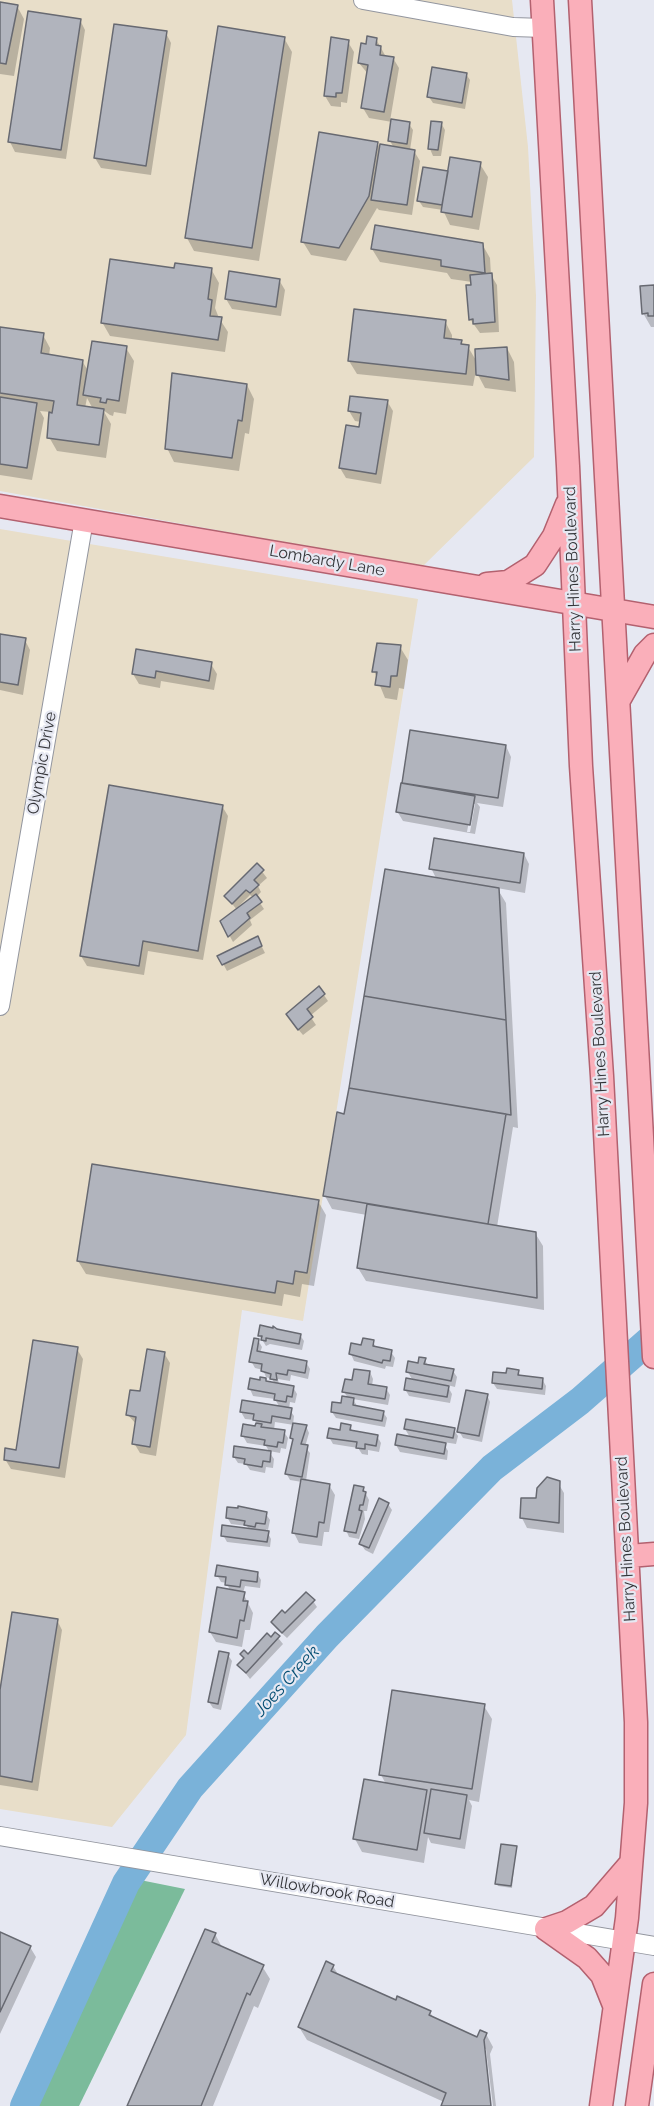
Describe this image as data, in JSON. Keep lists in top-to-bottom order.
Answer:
{
  "streets": {
    "main road": ["Lombardy Lane", "Harry Hines Boulevard"],
    "street": ["Olympic Drive", "Willowbrook Road"]
  },
  "crossings": [
    ["Lombardy Lane", "Harry Hines Boulevard"],
    ["Lombardy Lane", "Olympic Drive"],
    ["Harry Hines Boulevard", "Willowbrook Road"]
  ],
  "water": ["Joes Creek"]
}
